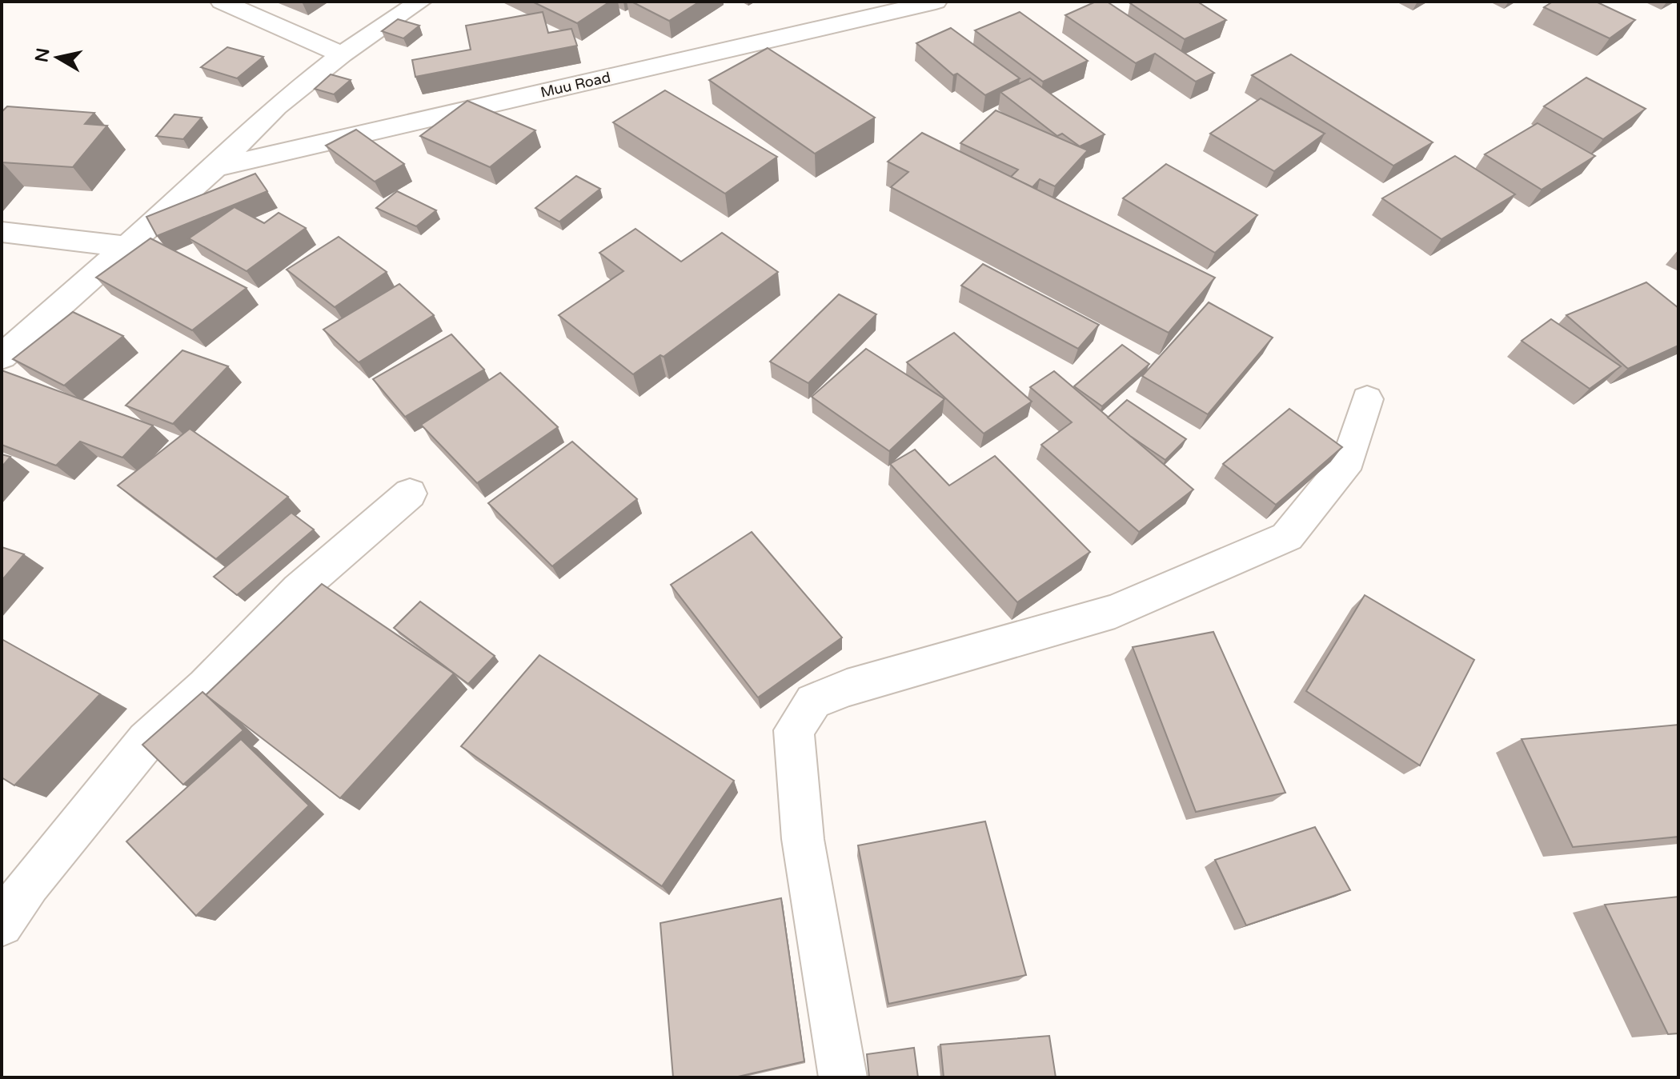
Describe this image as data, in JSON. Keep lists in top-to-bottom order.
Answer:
{
  "streets": {
    "street": ["Muu Road"]
  },
  "north": "left"
}
